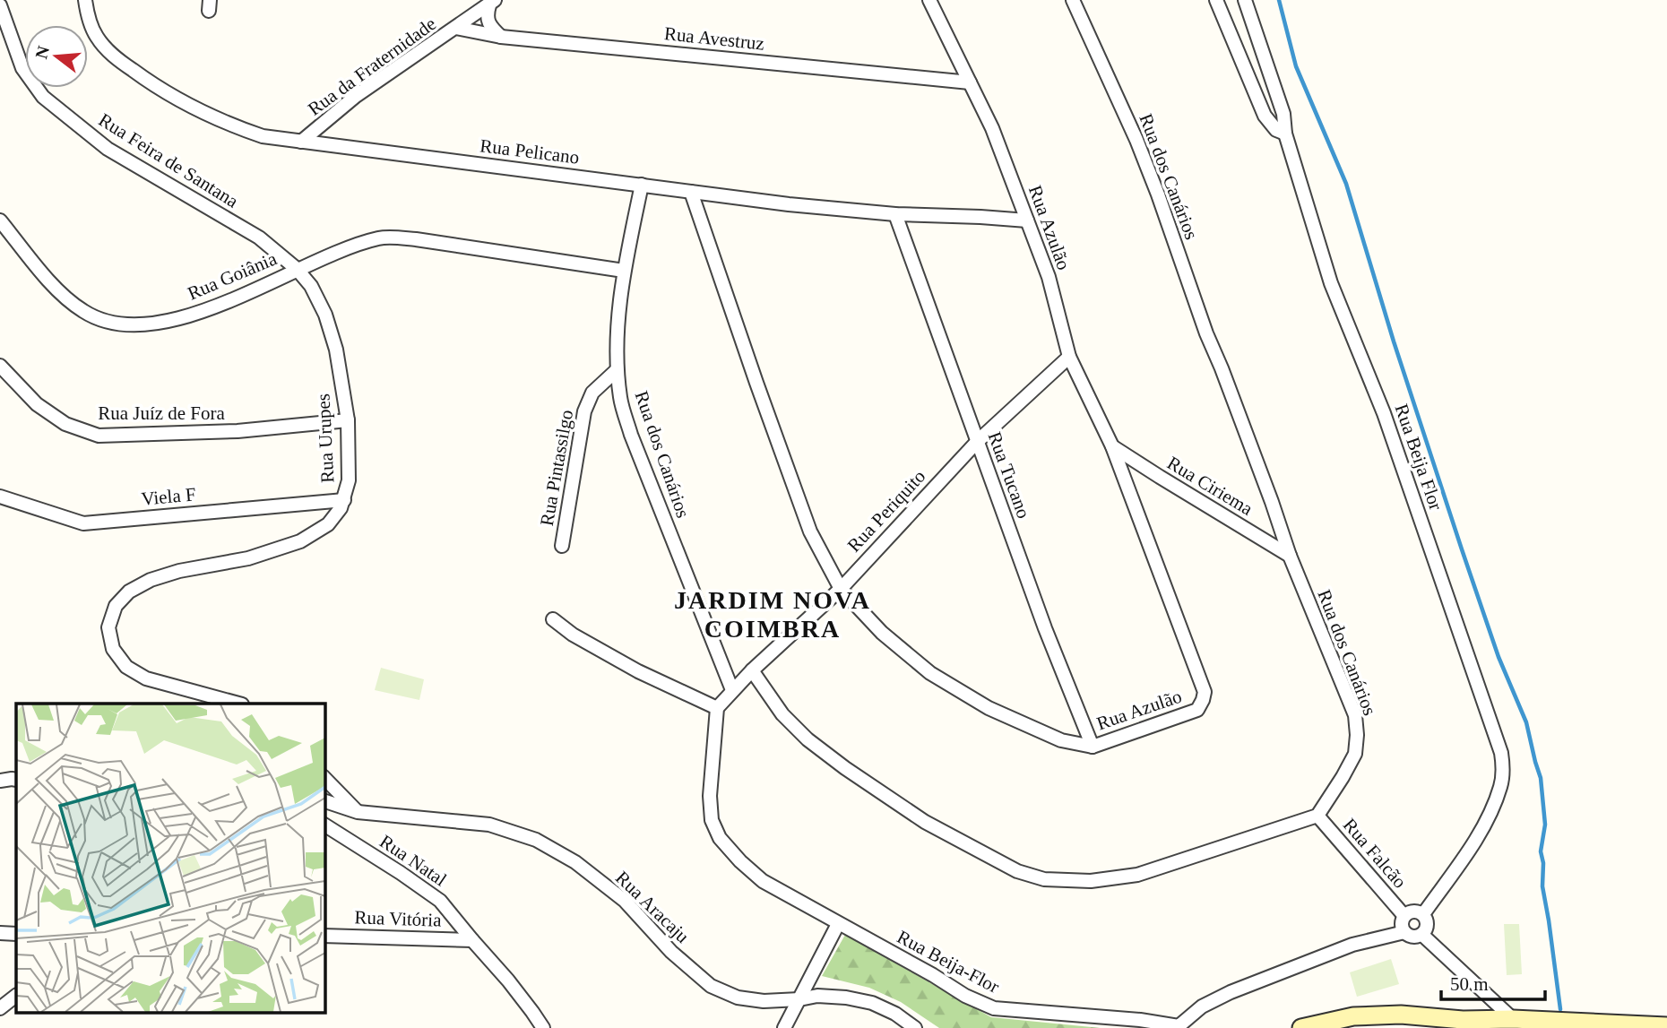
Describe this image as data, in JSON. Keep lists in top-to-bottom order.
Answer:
{
  "streets": {
    "street": [
      "Rua Avestruz",
      "Rua da Fraternidade",
      "Rua Pelicano",
      "Rua Feira de Santana",
      "Rua dos Canários",
      "Rua Azulão",
      "Rua Goiânia",
      "Rua Juíz de Fora",
      "Rua Urupes",
      "Rua Beija Flor",
      "Rua Pintassilgo",
      "Rua Tucano",
      "Rua Ciriema",
      "Viela F",
      "Rua Periquito",
      "Rua Falcão",
      "Rua Natal",
      "Rua Aracaju",
      "Rua Vitória",
      "Rua Beija-Flor"
    ]
  },
  "crossings": [
    ["Rua Avestruz", "Rua da Fraternidade"],
    ["Rua Avestruz", "Rua Azulão"],
    ["Rua da Fraternidade", "Rua Pelicano"],
    ["Rua Pelicano", "Rua dos Canários"],
    ["Rua Pelicano", "Rua Azulão"],
    ["Rua Pelicano", "Rua Tucano"],
    ["Rua Feira de Santana", "Rua Goiânia"],
    ["Rua Feira de Santana", "Rua Urupes"],
    ["Rua dos Canários", "Rua Pintassilgo"],
    ["Rua dos Canários", "Rua Ciriema"],
    ["Rua dos Canários", "Rua Periquito"],
    ["Rua dos Canários", "Rua Falcão"],
    ["Rua Azulão", "Rua Tucano"],
    ["Rua Azulão", "Rua Ciriema"],
    ["Rua Azulão", "Rua Periquito"],
    ["Rua Goiânia", "Rua Urupes"],
    ["Rua Juíz de Fora", "Rua Urupes"],
    ["Rua Urupes", "Viela F"],
    ["Rua Beija Flor", "Rua Falcão"],
    ["Rua Beija Flor", "Rua Beija-Flor"],
    ["Rua Tucano", "Rua Periquito"],
    ["Rua Falcão", "Rua Beija-Flor"],
    ["Rua Natal", "Rua Vitória"]
  ],
  "districts": ["JARDIM NOVA COIMBRA"],
  "scale_bar": "50 m",
  "north": "left"
}
